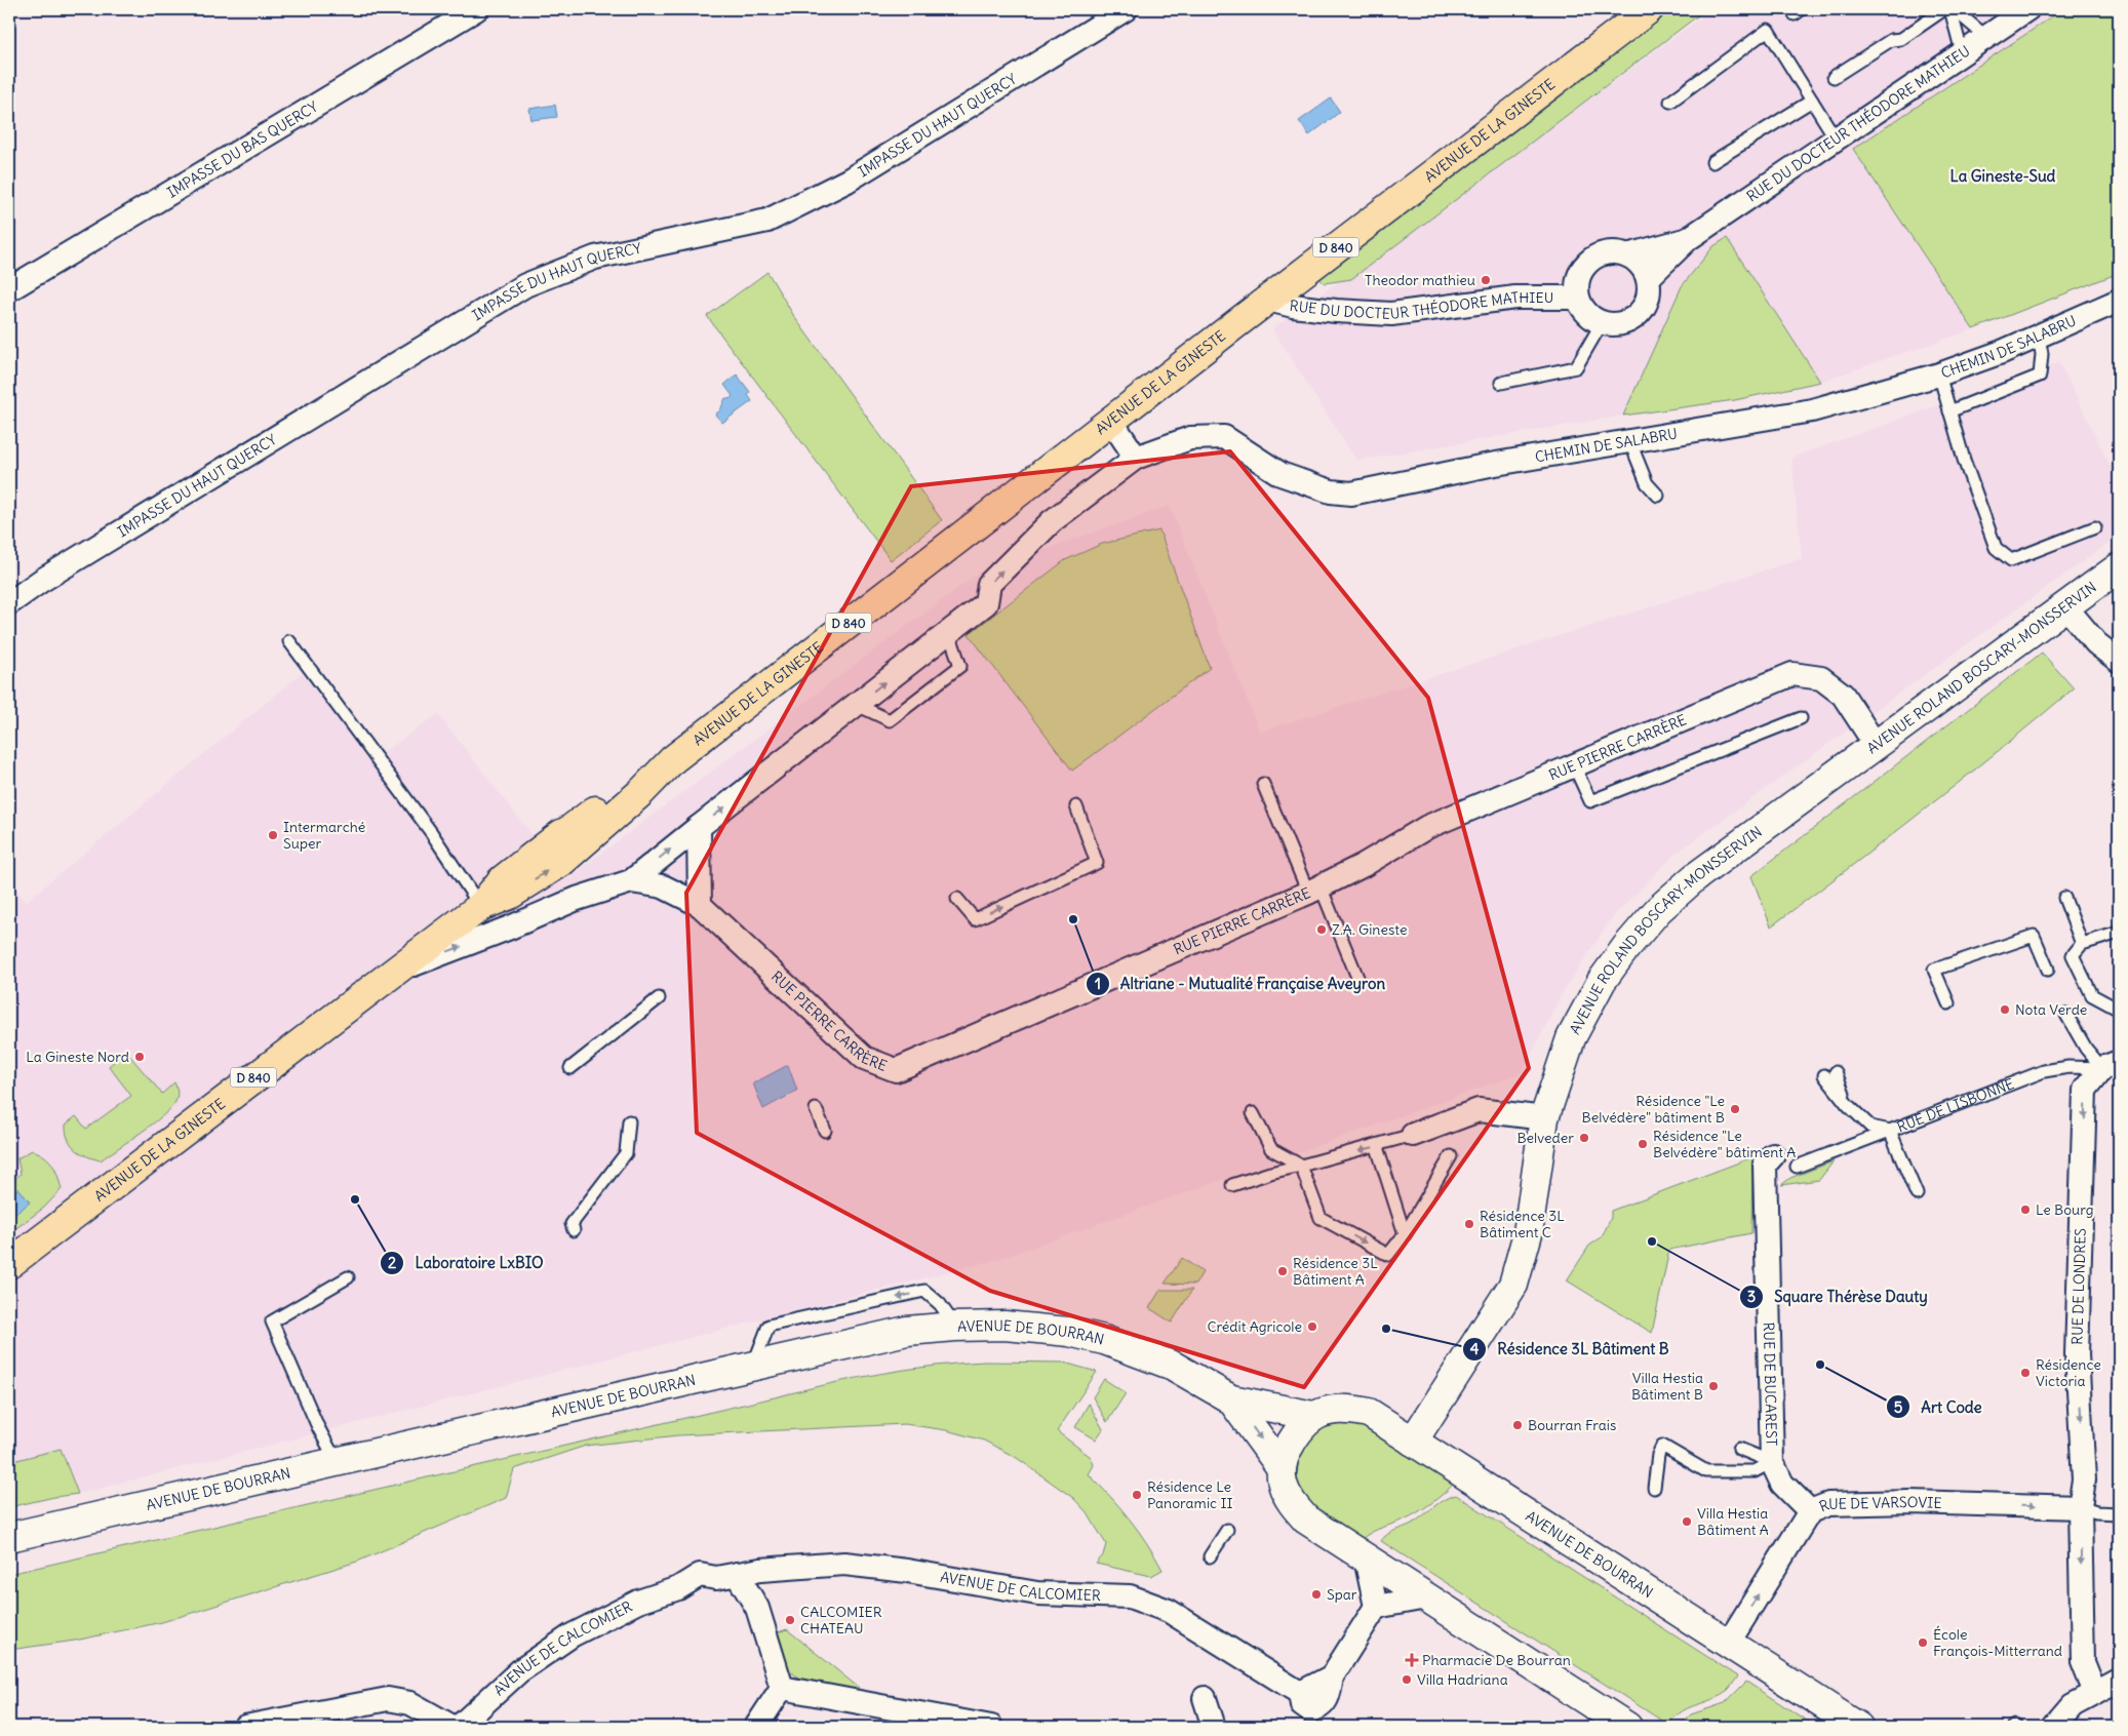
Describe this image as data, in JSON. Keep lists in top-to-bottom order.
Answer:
{
  "streets": {
    "main road": [
      "AVENUE DE LA GINESTE",
      "D 840",
      "AVENUE ROLAND BOSCARY-MONSSERVIN",
      "AVENUE DE BOURRAN"
    ],
    "street": [
      "RUE DU DOCTEUR THÉODORE MATHIEU",
      "IMPASSE DU HAUT QUERCY",
      "IMPASSE DU BAS QUERCY",
      "CHEMIN DE SALABRU",
      "RUE PIERRE CARRÈRE",
      "RUE DE LONDRES",
      "RUE DE BUCAREST",
      "RUE DE VARSOVIE",
      "AVENUE DE CALCOMIER"
    ],
    "lane": ["RUE DE LISBONNE"]
  },
  "crossings": [
    ["RUE DU DOCTEUR THÉODORE MATHIEU", "AVENUE DE LA GINESTE"],
    ["AVENUE DE LA GINESTE", "RUE PIERRE CARRÈRE"],
    ["CHEMIN DE SALABRU", "RUE PIERRE CARRÈRE"],
    ["AVENUE ROLAND BOSCARY-MONSSERVIN", "RUE PIERRE CARRÈRE"],
    ["AVENUE ROLAND BOSCARY-MONSSERVIN", "AVENUE DE BOURRAN"],
    ["RUE DE LISBONNE", "RUE DE LONDRES"],
    ["RUE DE LONDRES", "RUE DE VARSOVIE"],
    ["AVENUE DE BOURRAN", "RUE DE VARSOVIE"],
    ["RUE DE BUCAREST", "RUE DE VARSOVIE"]
  ],
  "one_way": ["CHEMIN DE SALABRU", "RUE DE LONDRES", "RUE DE VARSOVIE"],
  "districts": ["La Gineste-Sud"],
  "places": {
    "other": [
      "Theodor mathieu",
      "Intermarché Super",
      "Altriane - Mutualité Française Aveyron",
      "Z.A. Gineste",
      "Nota Verde",
      "La Gineste Nord",
      "Résidence \"Le Belvédère\" bâtiment B",
      "Belveder",
      "Résidence \"Le Belvédère\" bâtiment A",
      "Laboratoire LxBIO",
      "Le Bourg",
      "Résidence 3L Bâtiment C",
      "Square Thérèse Dauty",
      "Résidence 3L Bâtiment A",
      "Crédit Agricole",
      "Résidence 3L Bâtiment B",
      "Art Code",
      "Résidence Victoria",
      "Villa Hestia Bâtiment B",
      "Bourran Frais",
      "Résidence Le Panoramic II",
      "Villa Hestia Bâtiment A",
      "Spar",
      "CALCOMIER CHATEAU",
      "École François-Mitterrand",
      "Villa Hadriana"
    ],
    "health": ["Pharmacie De Bourran"]
  }
}
